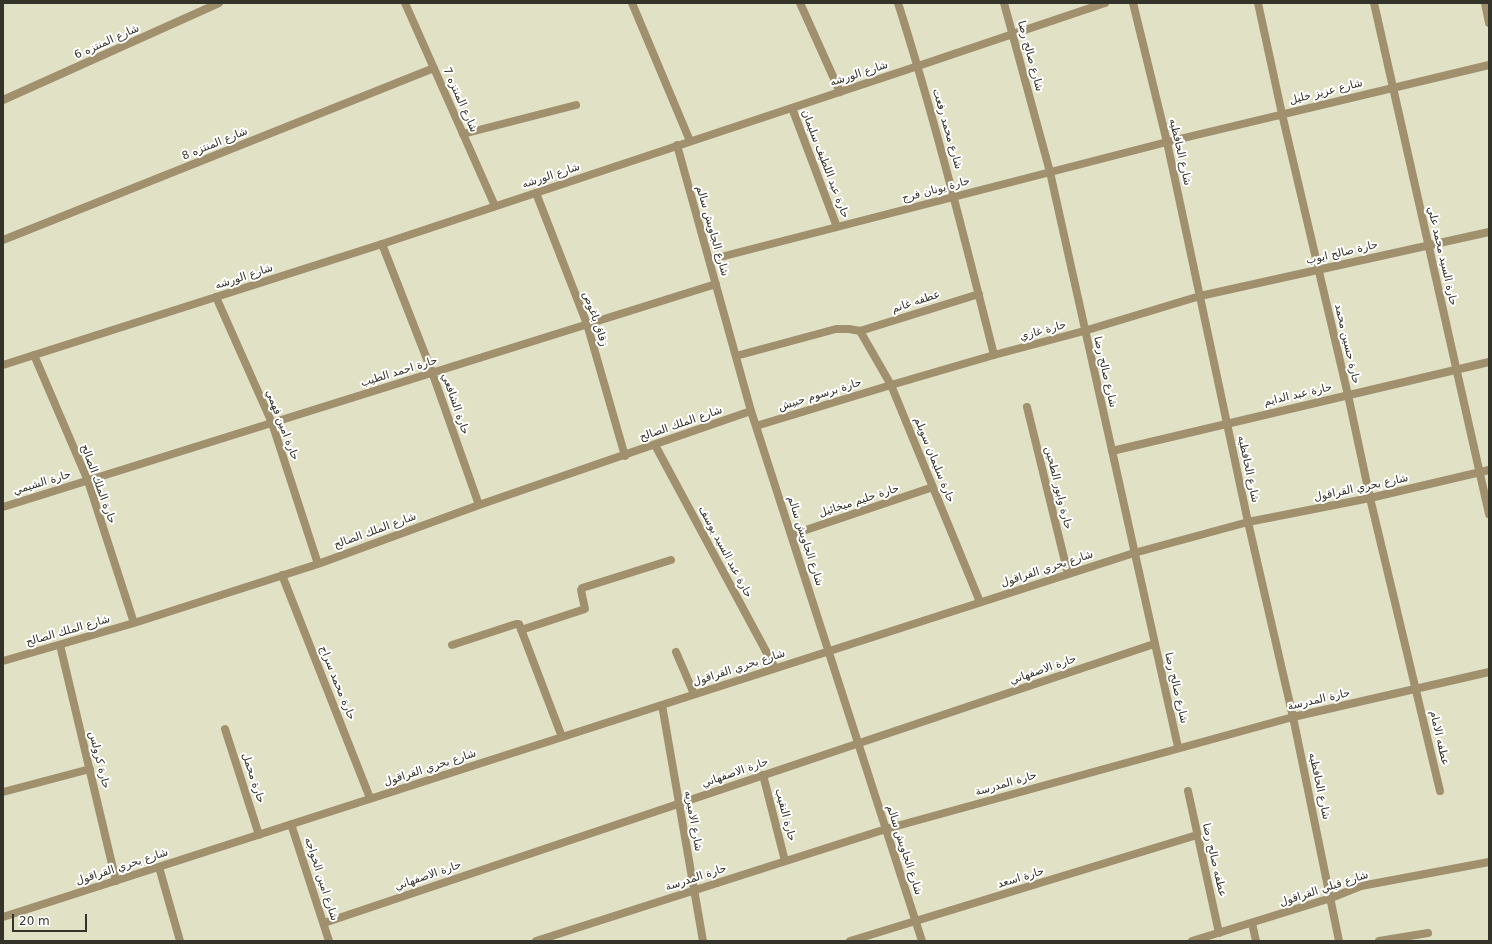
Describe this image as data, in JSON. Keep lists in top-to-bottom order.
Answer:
{
  "streets": {
    "street": [
      "شارع المنتزه 6",
      "شارع صالح رضا",
      "شارع الورشه",
      "شارع عزيز خليل",
      "شارع المنتزه 7",
      "شارع محمد رفعت",
      "شارع المنتزه 8",
      "شارع الحافظيه",
      "حارة عبد اللطيف سليمان",
      "حارة يونان فرج",
      "شارع الجاويش سالم",
      "حارة صالح ايوب",
      "حارة السيد محمد علي",
      "عطفه غانم",
      "زقاق باغوص",
      "حارة غازي",
      "حارة حسين محمد",
      "حارة احمد الطيب",
      "حارة برسوم حبيش",
      "حارة عبد الدايم",
      "حارة الشافعي",
      "شارع الملك الصالح",
      "حارة امين فهمي",
      "حارة سليمان سويلم",
      "حارة الشيمي",
      "حارة الملك الصالح",
      "حارة وابور الطحين",
      "شارع بحري القراقول",
      "حارة حليم ميخائيل",
      "حارة عبد السيد يوسف",
      "حارة الاصفهاني",
      "حارة محمد سراج",
      "حارة المدرسة",
      "عطفه الامام",
      "حارة كرولس",
      "حارة محمل",
      "حارة النقيب",
      "شارع الاميريه",
      "عطفه صالح رضا",
      "حارة اسعد",
      "شارع امين الخواجه",
      "شارع قبلي القراقول"
    ]
  },
  "crossings": [
    ["شارع صالح رضا", "شارع الورشه"],
    ["شارع صالح رضا", "حارة يونان فرج"],
    ["شارع صالح رضا", "حارة غازي"],
    ["شارع صالح رضا", "حارة عبد الدايم"],
    ["شارع صالح رضا", "شارع بحري القراقول"],
    ["شارع صالح رضا", "حارة الاصفهاني"],
    ["شارع صالح رضا", "حارة المدرسة"],
    ["شارع الورشه", "شارع المنتزه 7"],
    ["شارع الورشه", "شارع محمد رفعت"],
    ["شارع الورشه", "حارة عبد اللطيف سليمان"],
    ["شارع الورشه", "شارع الجاويش سالم"],
    ["شارع الورشه", "زقاق باغوص"],
    ["شارع الورشه", "حارة الشافعي"],
    ["شارع الورشه", "حارة امين فهمي"],
    ["شارع الورشه", "حارة الملك الصالح"],
    ["شارع عزيز خليل", "شارع الحافظيه"],
    ["شارع عزيز خليل", "حارة يونان فرج"],
    ["شارع عزيز خليل", "حارة السيد محمد علي"],
    ["شارع عزيز خليل", "حارة حسين محمد"],
    ["شارع المنتزه 7", "شارع المنتزه 8"],
    ["شارع محمد رفعت", "حارة يونان فرج"],
    ["شارع محمد رفعت", "عطفه غانم"],
    ["شارع محمد رفعت", "حارة غازي"],
    ["شارع الحافظيه", "حارة يونان فرج"],
    ["شارع الحافظيه", "حارة صالح ايوب"],
    ["شارع الحافظيه", "حارة غازي"],
    ["شارع الحافظيه", "حارة عبد الدايم"],
    ["شارع الحافظيه", "شارع بحري القراقول"],
    ["شارع الحافظيه", "حارة المدرسة"],
    ["شارع الحافظيه", "شارع قبلي القراقول"],
    ["حارة عبد اللطيف سليمان", "حارة يونان فرج"],
    ["حارة يونان فرج", "شارع الجاويش سالم"],
    ["شارع الجاويش سالم", "حارة احمد الطيب"],
    ["شارع الجاويش سالم", "حارة برسوم حبيش"],
    ["شارع الجاويش سالم", "شارع الملك الصالح"],
    ["شارع الجاويش سالم", "شارع بحري القراقول"],
    ["شارع الجاويش سالم", "حارة حليم ميخائيل"],
    ["شارع الجاويش سالم", "حارة الاصفهاني"],
    ["شارع الجاويش سالم", "حارة المدرسة"],
    ["شارع الجاويش سالم", "حارة اسعد"],
    ["حارة صالح ايوب", "حارة السيد محمد علي"],
    ["حارة صالح ايوب", "حارة غازي"],
    ["حارة صالح ايوب", "حارة حسين محمد"],
    ["حارة السيد محمد علي", "حارة عبد الدايم"],
    ["حارة السيد محمد علي", "شارع بحري القراقول"],
    ["عطفه غانم", "حارة سليمان سويلم"],
    ["زقاق باغوص", "حارة احمد الطيب"],
    ["زقاق باغوص", "شارع الملك الصالح"],
    ["حارة غازي", "حارة برسوم حبيش"],
    ["حارة غازي", "حارة سليمان سويلم"],
    ["حارة حسين محمد", "حارة عبد الدايم"],
    ["حارة حسين محمد", "شارع بحري القراقول"],
    ["حارة حسين محمد", "حارة المدرسة"],
    ["حارة حسين محمد", "عطفه الامام"],
    ["حارة احمد الطيب", "حارة الشافعي"],
    ["حارة احمد الطيب", "حارة امين فهمي"],
    ["حارة احمد الطيب", "حارة الشيمي"],
    ["حارة احمد الطيب", "حارة الملك الصالح"],
    ["حارة برسوم حبيش", "حارة سليمان سويلم"],
    ["حارة الشافعي", "شارع الملك الصالح"],
    ["شارع الملك الصالح", "حارة امين فهمي"],
    ["شارع الملك الصالح", "حارة الملك الصالح"],
    ["شارع الملك الصالح", "حارة عبد السيد يوسف"],
    ["شارع الملك الصالح", "حارة محمد سراج"],
    ["شارع الملك الصالح", "حارة كرولس"],
    ["حارة سليمان سويلم", "شارع بحري القراقول"],
    ["حارة سليمان سويلم", "حارة حليم ميخائيل"],
    ["حارة الشيمي", "حارة الملك الصالح"],
    ["حارة وابور الطحين", "شارع بحري القراقول"],
    ["شارع بحري القراقول", "حارة عبد السيد يوسف"],
    ["شارع بحري القراقول", "حارة محمد سراج"],
    ["شارع بحري القراقول", "حارة كرولس"],
    ["شارع بحري القراقول", "حارة محمل"],
    ["شارع بحري القراقول", "شارع الاميريه"],
    ["شارع بحري القراقول", "شارع امين الخواجه"],
    ["حارة الاصفهاني", "حارة النقيب"],
    ["حارة الاصفهاني", "شارع الاميريه"],
    ["حارة الاصفهاني", "شارع امين الخواجه"],
    ["حارة المدرسة", "عطفه الامام"],
    ["حارة المدرسة", "حارة النقيب"],
    ["حارة المدرسة", "شارع الاميريه"],
    ["عطفه صالح رضا", "حارة اسعد"],
    ["عطفه صالح رضا", "شارع قبلي القراقول"]
  ],
  "scale_bar": "20 m"
}
